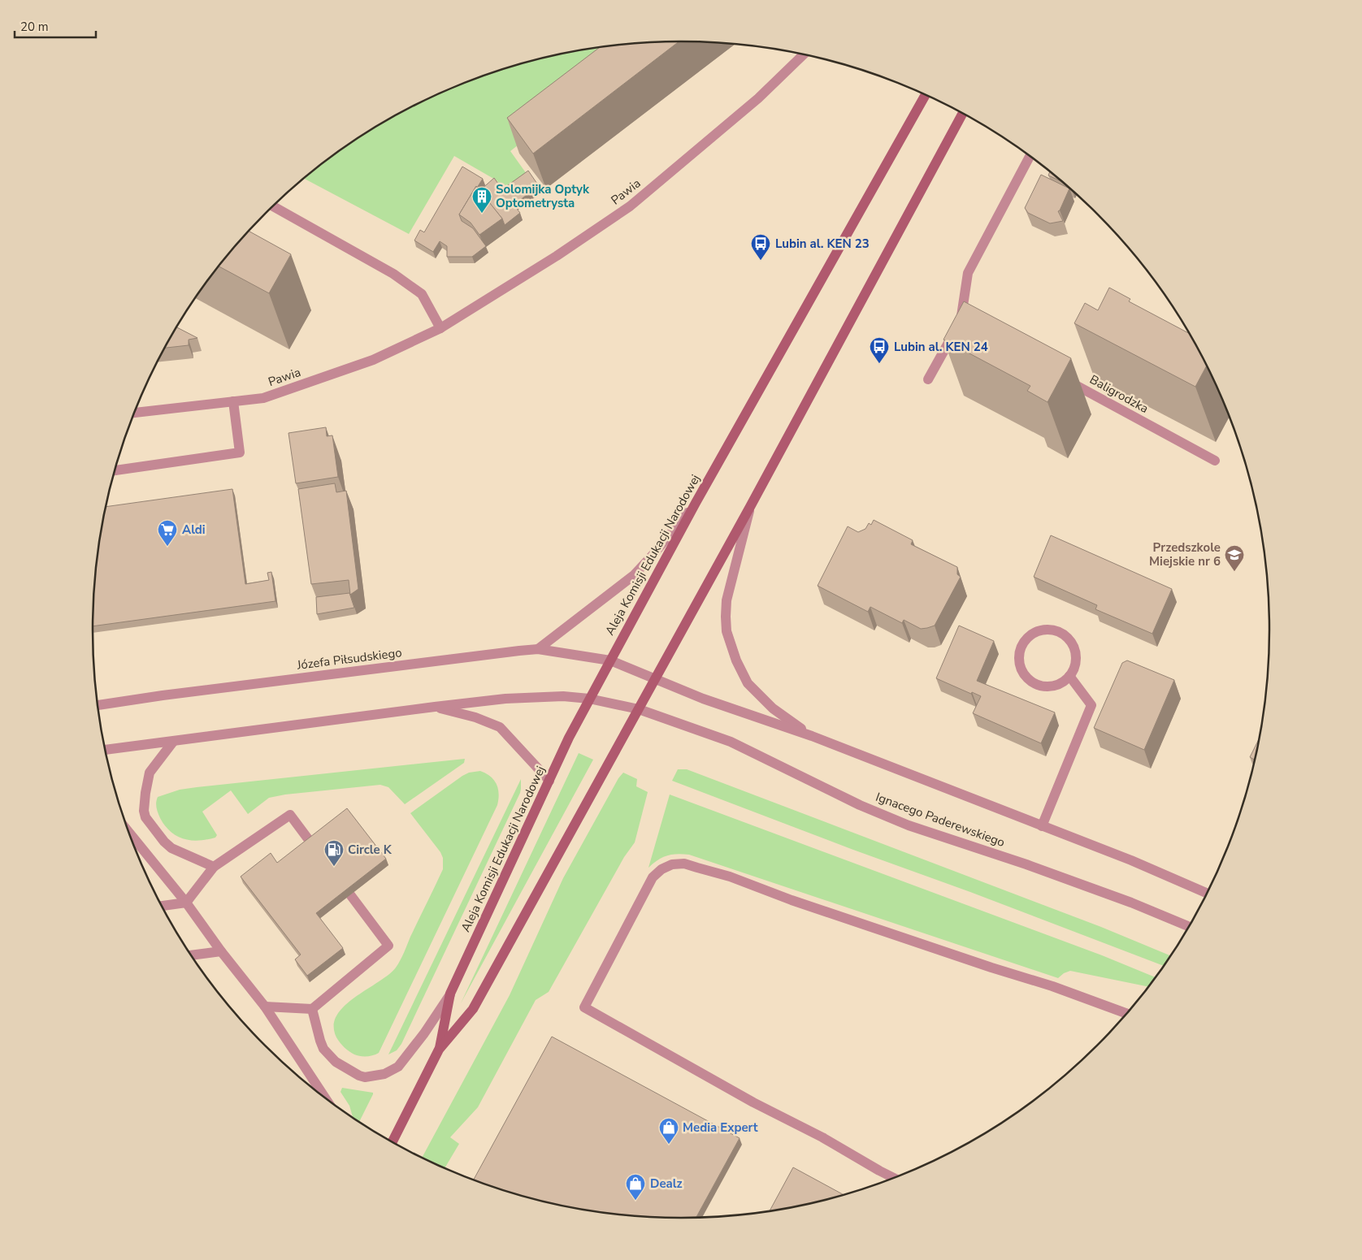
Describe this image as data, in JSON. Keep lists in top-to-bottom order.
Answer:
{
  "streets": {
    "main road": ["Aleja Komisji Edukacji Narodowej"],
    "street": [
      "Pawia",
      "Baligrodzka",
      "Józefa Piłsudskiego",
      "Ignacego Paderewskiego"
    ]
  },
  "crossings": [
    ["Aleja Komisji Edukacji Narodowej", "Józefa Piłsudskiego"],
    ["Aleja Komisji Edukacji Narodowej", "Ignacego Paderewskiego"]
  ],
  "places": {
    "building": ["Solomijka Optyk Optometrysta"],
    "bus stop": ["Lubin al. KEN 23", "Lubin al. KEN 24"],
    "supermarket": ["Aldi"],
    "school or university": ["Przedszkole Miejskie nr 6"],
    "fuel station": ["Circle K"],
    "shop": ["Media Expert", "Dealz"]
  },
  "scale_bar": "20 m"
}
